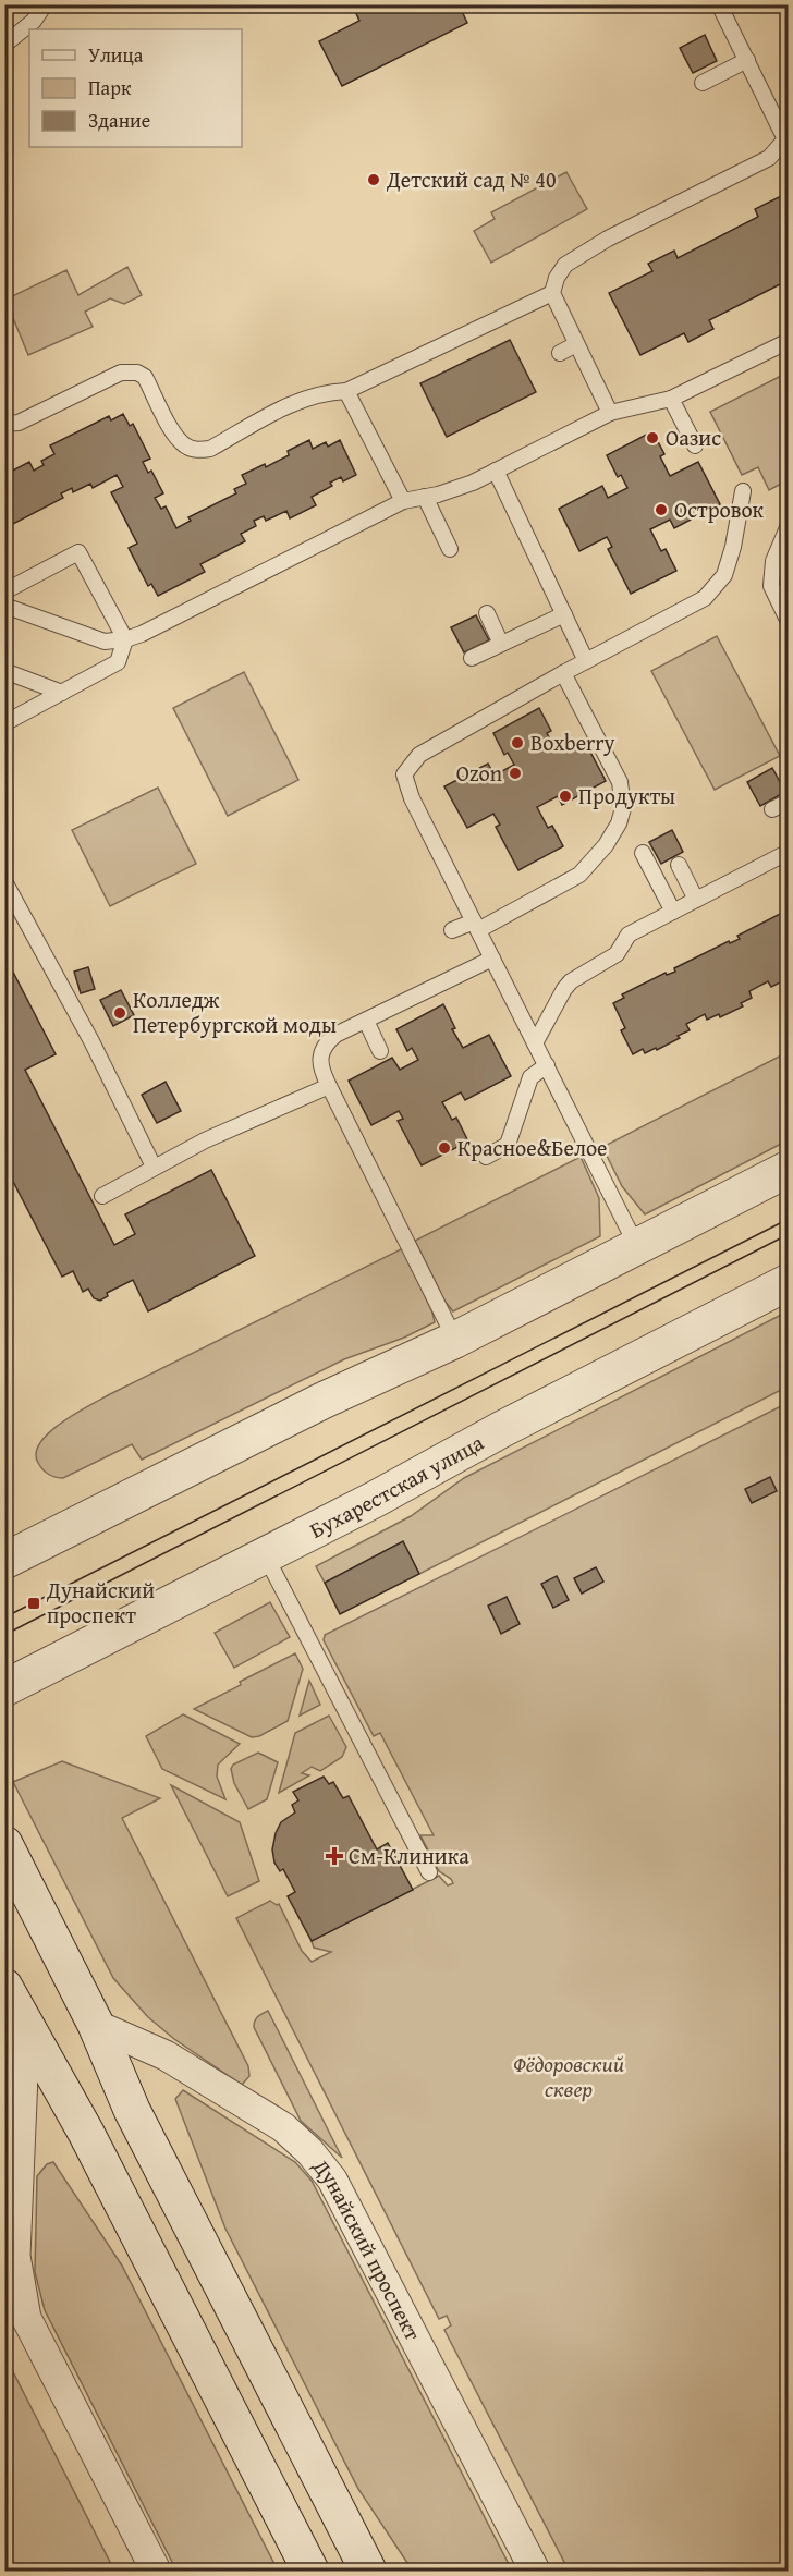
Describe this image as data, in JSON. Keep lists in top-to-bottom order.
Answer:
{
  "streets": {
    "street": ["Бухарестская улица", "Дунайский проспект"]
  },
  "parks": ["Фёдоровский сквер"],
  "places": {
    "other": [
      "Детский сад № 40",
      "Оазис",
      "Островок",
      "Boxberry",
      "Ozon",
      "Продукты",
      "Колледж Петербургской моды",
      "Красное&Белое"
    ],
    "transit": ["Дунайский проспект"],
    "health": ["См-Клиника"]
  },
  "legend": ["Улица", "Парк", "Здание"]
}
